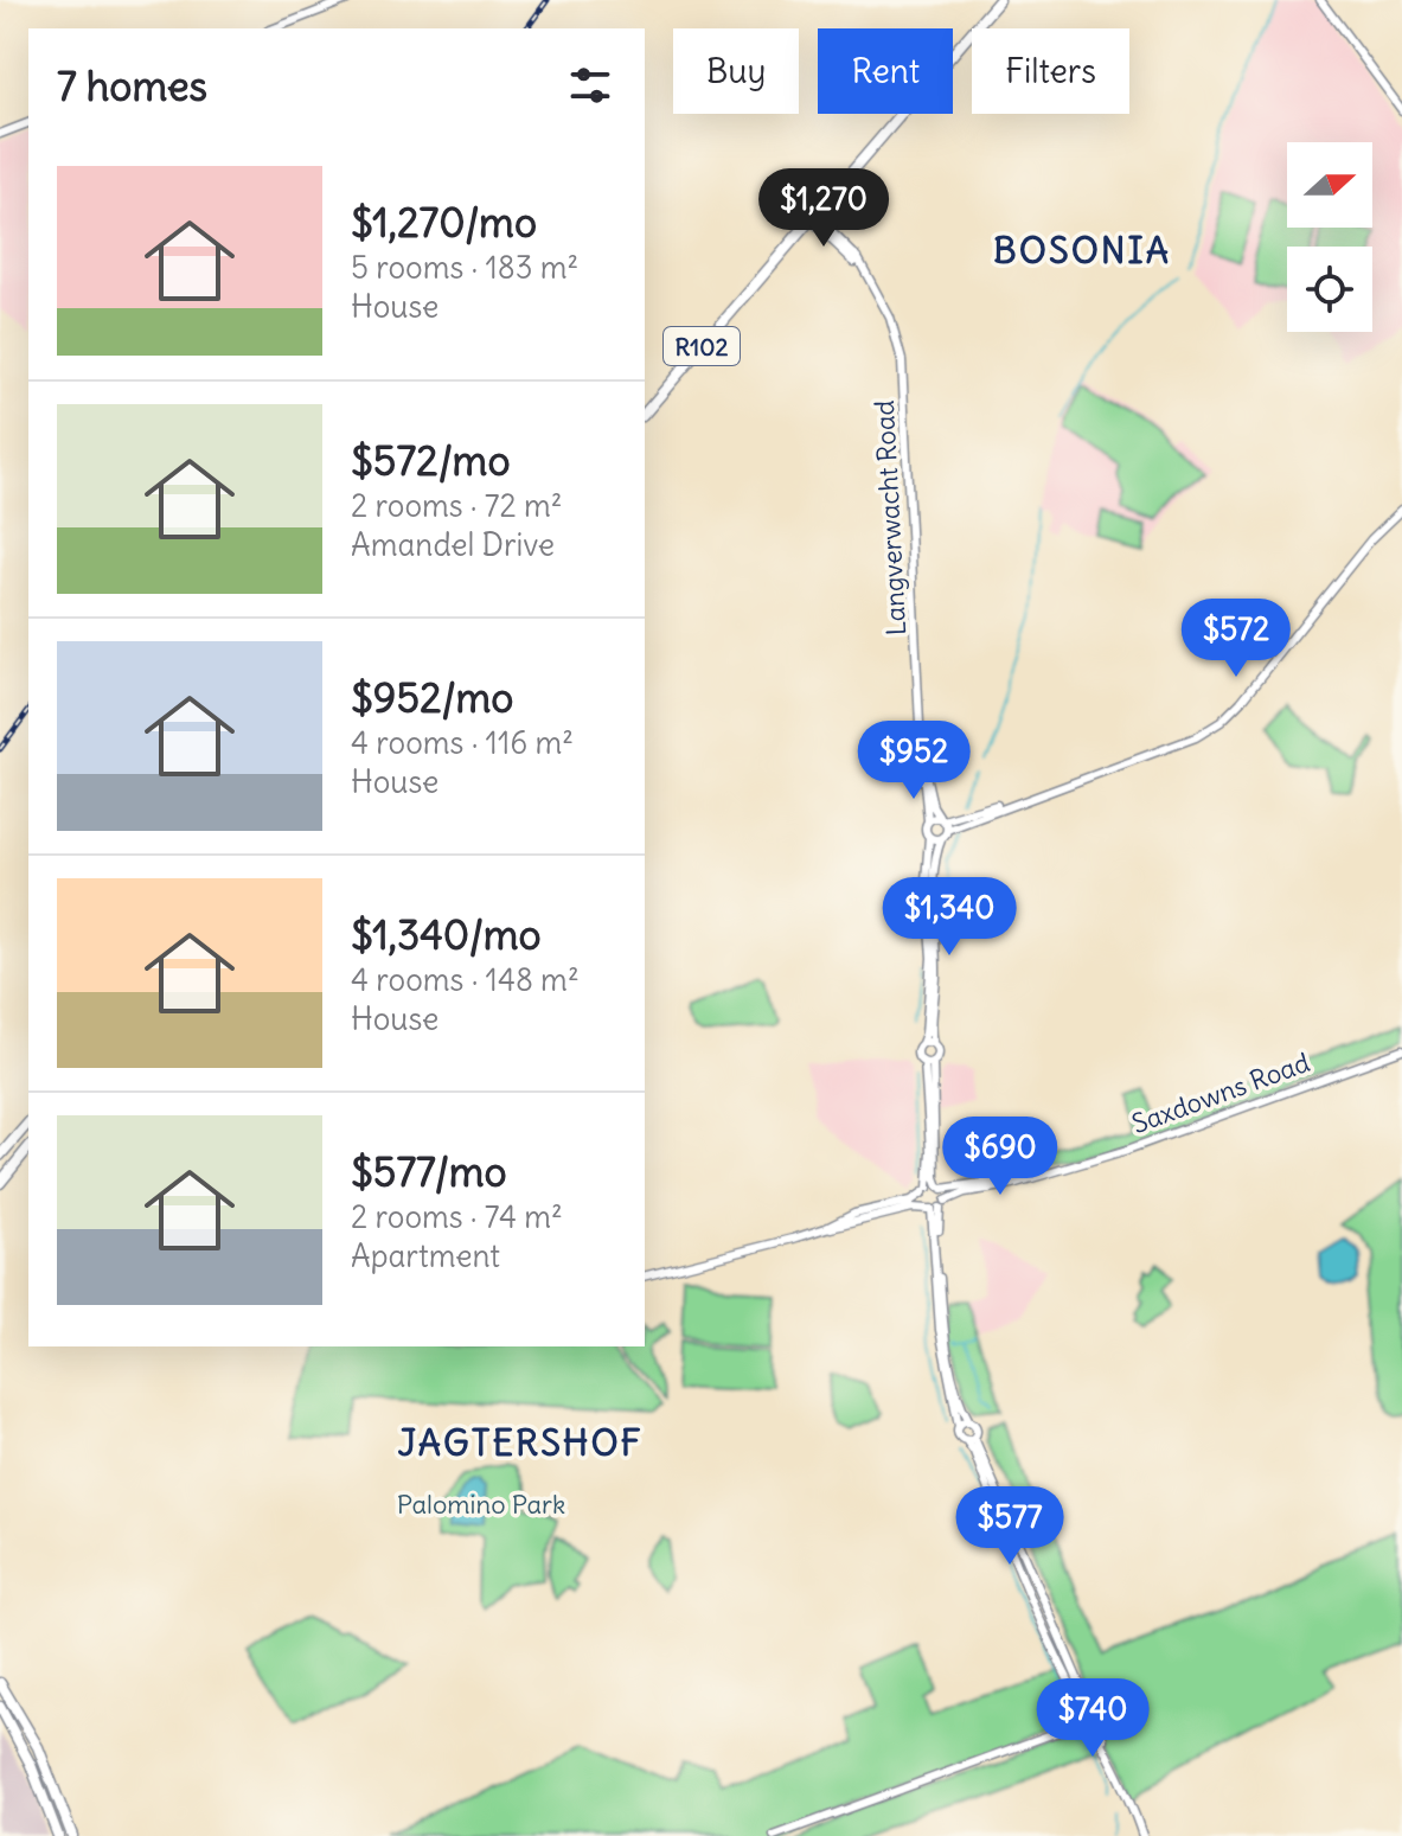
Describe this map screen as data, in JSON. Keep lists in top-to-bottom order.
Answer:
{
  "streets": {
    "main road": ["R102"],
    "street": ["Langverwacht Road", "Saxdowns Road"]
  },
  "crossings": [
    ["R102", "Langverwacht Road"]
  ],
  "districts": ["BOSONIA", "JAGTERSHOF"],
  "parks": ["Palomino Park"],
  "north": "right",
  "page": {
    "chip": ["Buy", "Rent", "Filters"],
    "heading": "7 homes",
    "list": [
      {
        "name": "$1,270/mo",
        "note": "5 rooms · 183 m² · House"
      },
      {
        "name": "$572/mo",
        "note": "2 rooms · 72 m² · Amandel Drive"
      },
      {
        "name": "$952/mo",
        "note": "4 rooms · 116 m² · House"
      },
      {
        "name": "$1,340/mo",
        "note": "4 rooms · 148 m² · House"
      },
      {
        "name": "$577/mo",
        "note": "2 rooms · 74 m² · Apartment"
      }
    ],
    "price": [
      "$1,270",
      "$572",
      "$952",
      "$1,340",
      "$690",
      "$577",
      "$740"
    ]
  }
}
